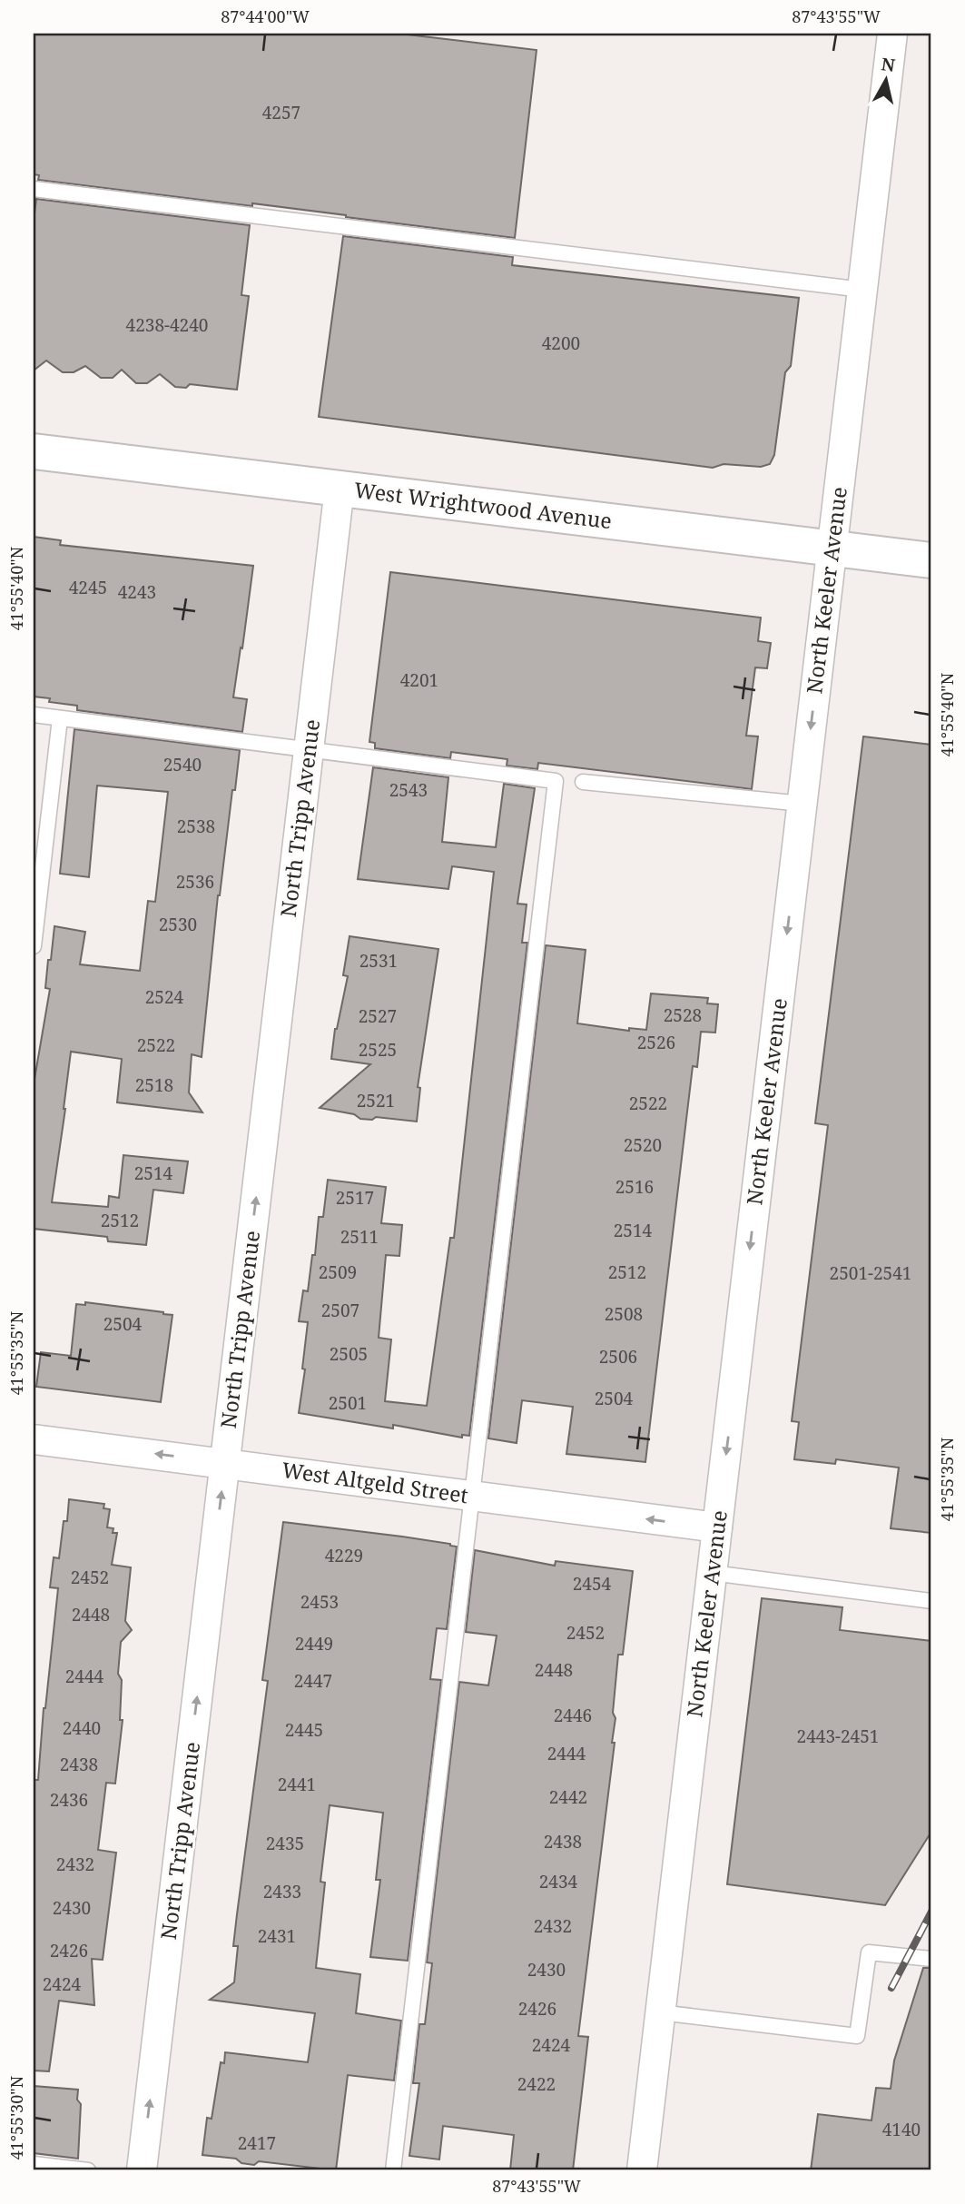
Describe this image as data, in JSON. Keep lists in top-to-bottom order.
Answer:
{
  "streets": {
    "street": [
      "West Wrightwood Avenue",
      "North Keeler Avenue",
      "North Tripp Avenue",
      "West Altgeld Street"
    ]
  },
  "crossings": [
    ["West Wrightwood Avenue", "North Keeler Avenue"],
    ["West Wrightwood Avenue", "North Tripp Avenue"],
    ["North Keeler Avenue", "West Altgeld Street"],
    ["North Tripp Avenue", "West Altgeld Street"]
  ],
  "one_way": ["North Keeler Avenue", "North Tripp Avenue", "West Altgeld Street"],
  "house_numbers": [
    "4257",
    "4238-4240",
    "4200",
    "4245",
    "4243",
    "4201",
    "2540",
    "2543",
    "2538",
    "2536",
    "2530",
    "2531",
    "2524",
    "2528",
    "2527",
    "2526",
    "2522",
    "2525",
    "2518",
    "2521",
    "2522",
    "2520",
    "2514",
    "2516",
    "2517",
    "2512",
    "2514",
    "2511",
    "2509",
    "2512",
    "2501-2541",
    "2507",
    "2508",
    "2504",
    "2505",
    "2506",
    "2504",
    "2501",
    "4229",
    "2452",
    "2454",
    "2453",
    "2448",
    "2452",
    "2449",
    "2448",
    "2444",
    "2447",
    "2446",
    "2440",
    "2445",
    "2443-2451",
    "2444",
    "2438",
    "2441",
    "2442",
    "2436",
    "2438",
    "2435",
    "2432",
    "2434",
    "2433",
    "2430",
    "2432",
    "2431",
    "2426",
    "2430",
    "2424",
    "2426",
    "2424",
    "2422",
    "4140",
    "2417"
  ],
  "north": "top",
  "coordinates": [
    "87°44'00\"W",
    "87°43'55\"W",
    "41°55'40\"N",
    "41°55'35\"N",
    "41°55'30\"N"
  ]
}
